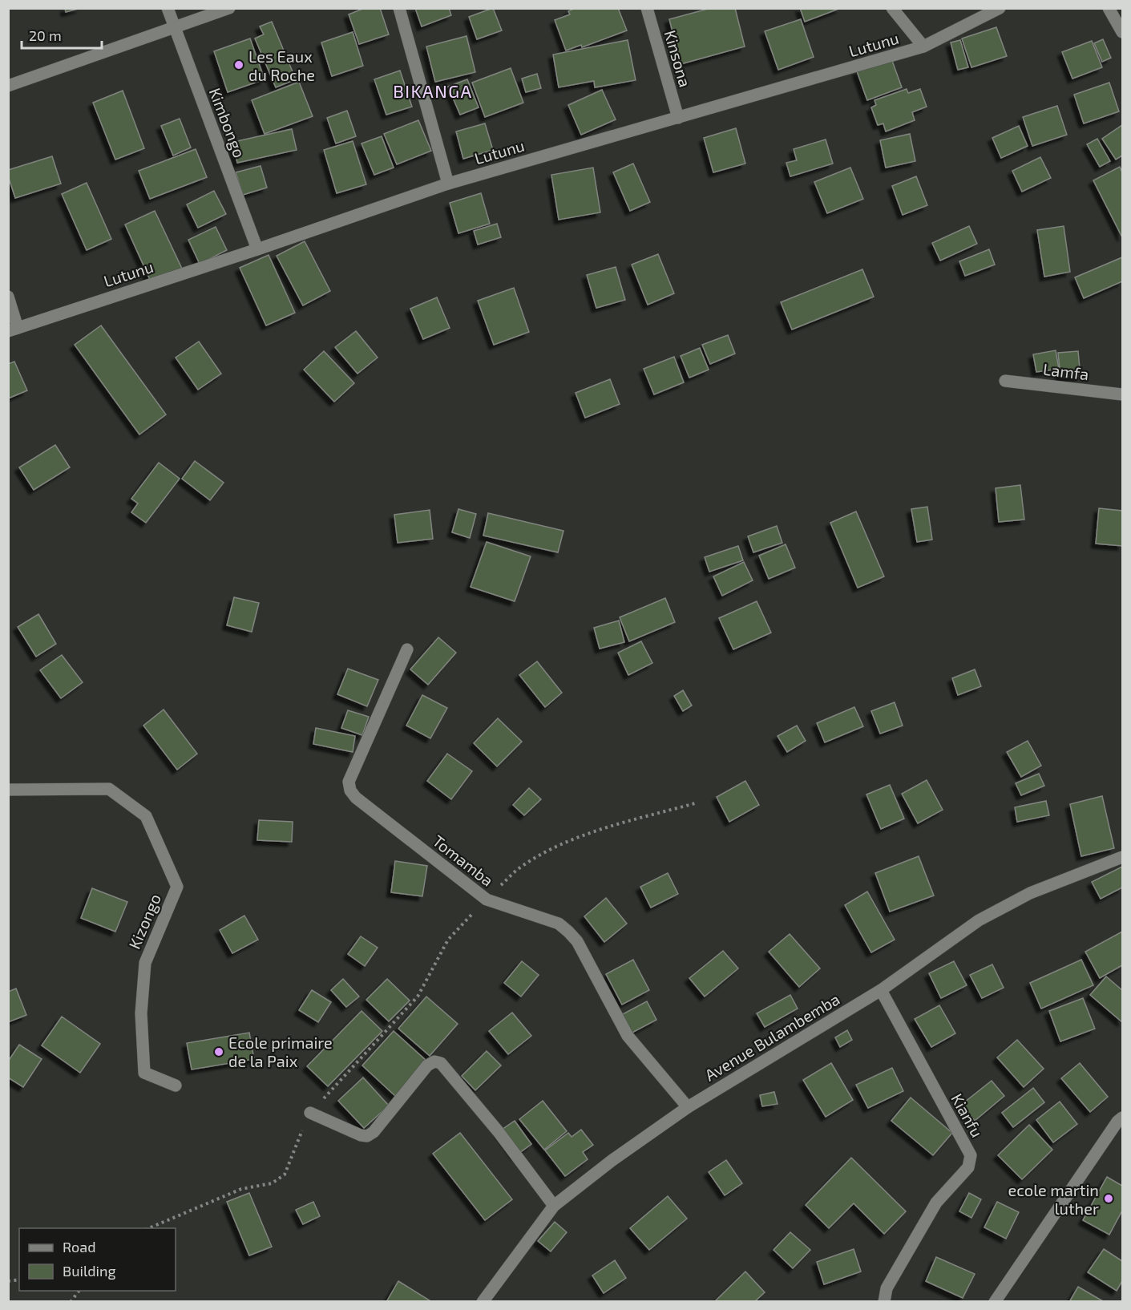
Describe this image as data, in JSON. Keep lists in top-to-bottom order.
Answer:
{
  "streets": {
    "street": [
      "Lutunu",
      "Kinsona",
      "Kimbongo",
      "Lamfa",
      "Tomamba",
      "Kizongo",
      "Avenue Bulambemba",
      "Kianfu"
    ]
  },
  "crossings": [
    ["Lutunu", "Kinsona"],
    ["Lutunu", "Kimbongo"],
    ["Tomamba", "Avenue Bulambemba"],
    ["Avenue Bulambemba", "Kianfu"]
  ],
  "districts": ["BIKANGA"],
  "places": ["Les Eaux du Roche", "Ecole primaire de la Paix", "ecole martin luther"],
  "legend": ["Road", "Building"],
  "scale_bar": "20 m"
}
